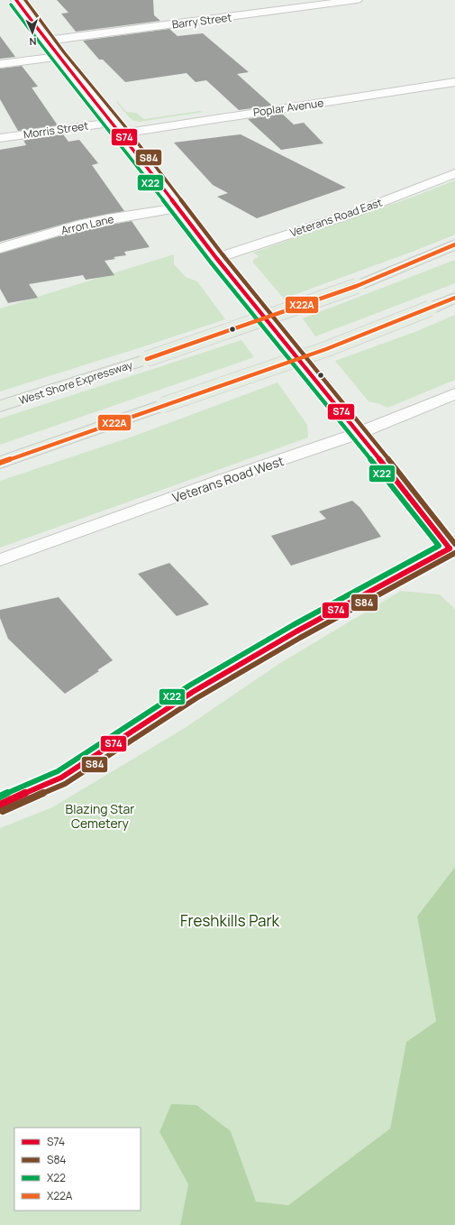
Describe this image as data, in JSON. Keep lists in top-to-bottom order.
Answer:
{
  "streets": {
    "highway": ["West Shore Expressway"],
    "street": [
      "Barry Street",
      "Poplar Avenue",
      "Morris Street",
      "Veterans Road East",
      "Arron Lane",
      "Veterans Road West"
    ]
  },
  "crossings": [
    ["Poplar Avenue", "Morris Street"]
  ],
  "parks": ["Blazing Star Cemetery", "Freshkills Park"],
  "lines": [
    "transit line S74",
    "transit line S84",
    "transit line X22",
    "transit line X22A"
  ],
  "legend": [
    "S74",
    "S84",
    "X22",
    "X22A"
  ],
  "north": "bottom"
}
